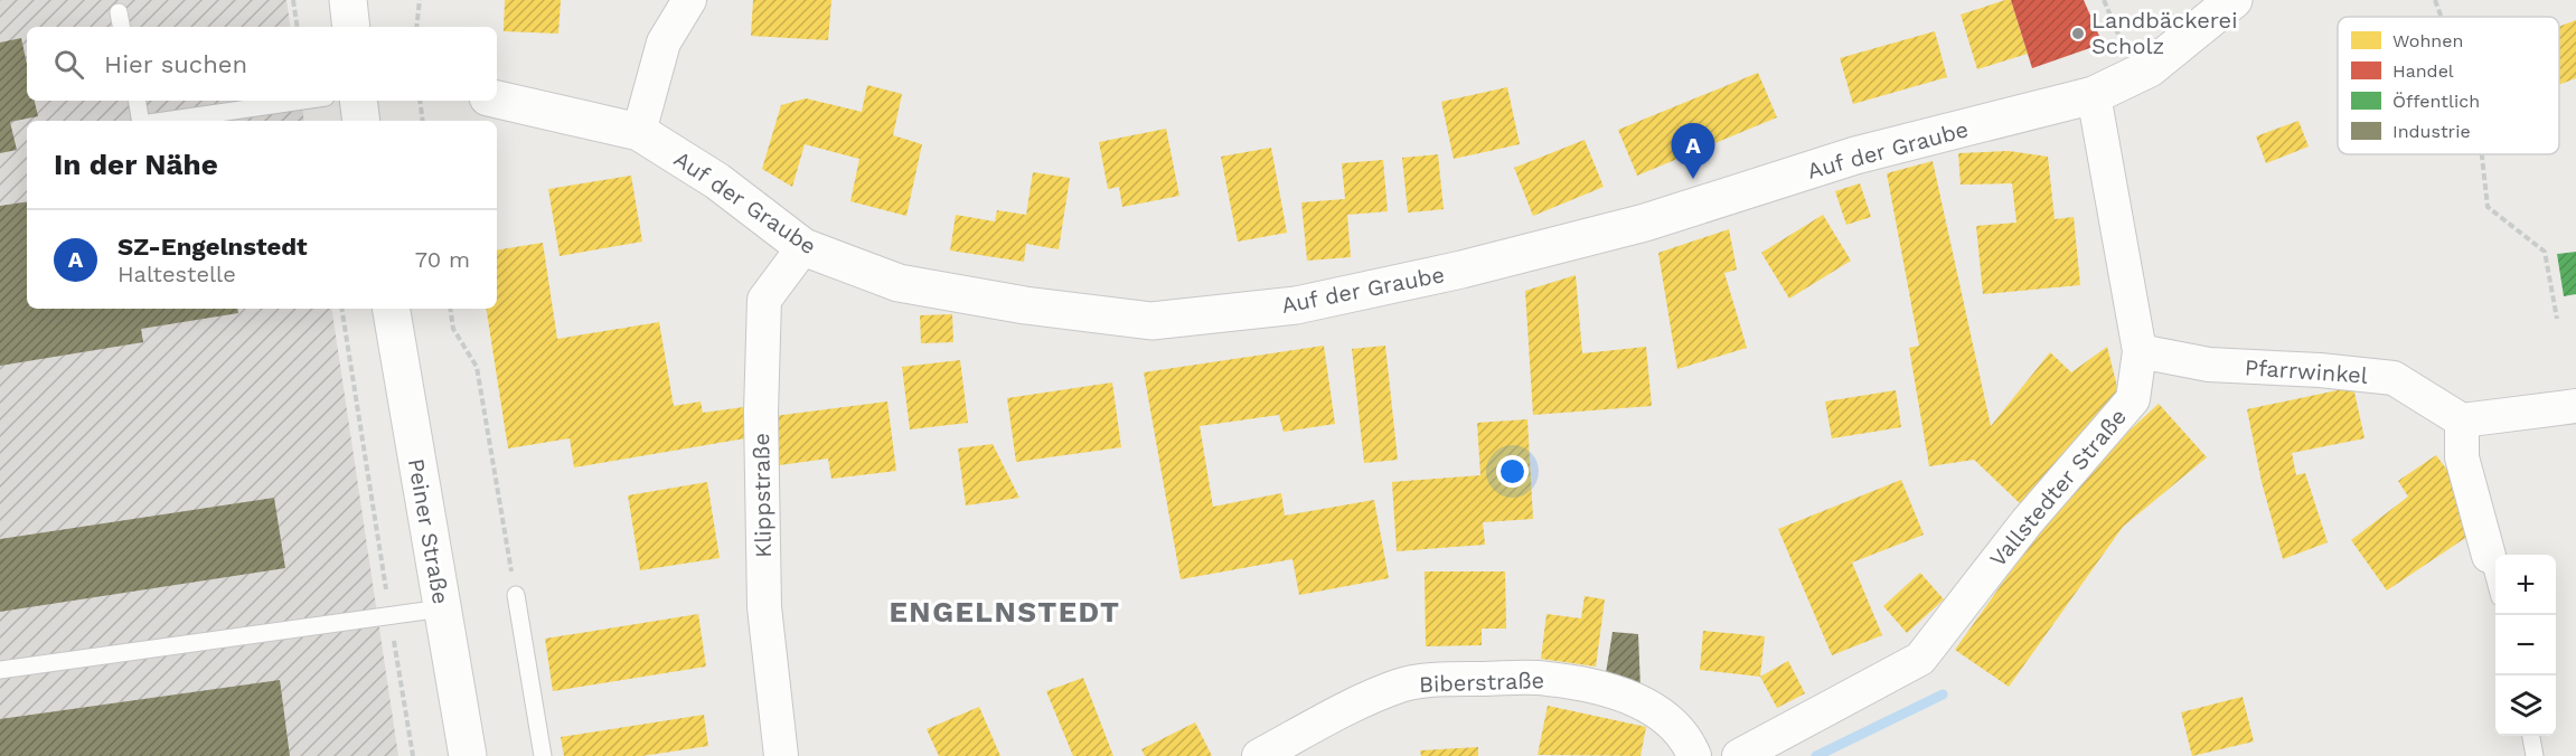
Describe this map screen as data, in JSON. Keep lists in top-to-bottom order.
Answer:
{
  "streets": {
    "street": [
      "Auf der Graube",
      "Pfarrwinkel",
      "Vallstedter Straße",
      "Klippstraße",
      "Peiner Straße",
      "Biberstraße"
    ]
  },
  "crossings": [
    ["Auf der Graube", "Vallstedter Straße"],
    ["Auf der Graube", "Klippstraße"],
    ["Pfarrwinkel", "Vallstedter Straße"]
  ],
  "districts": ["ENGELNSTEDT"],
  "places": ["Landbäckerei Scholz"],
  "legend": [
    "Wohnen",
    "Handel",
    "Öffentlich",
    "Industrie"
  ],
  "page": {
    "search": "Hier suchen",
    "heading": "In der Nähe",
    "pins": "A",
    "list": [
      {
        "mark": "A",
        "name": "SZ-Engelnstedt",
        "note": "Haltestelle",
        "value": "70 m"
      }
    ],
    "map_buttons": ["+", "−"]
  }
}
